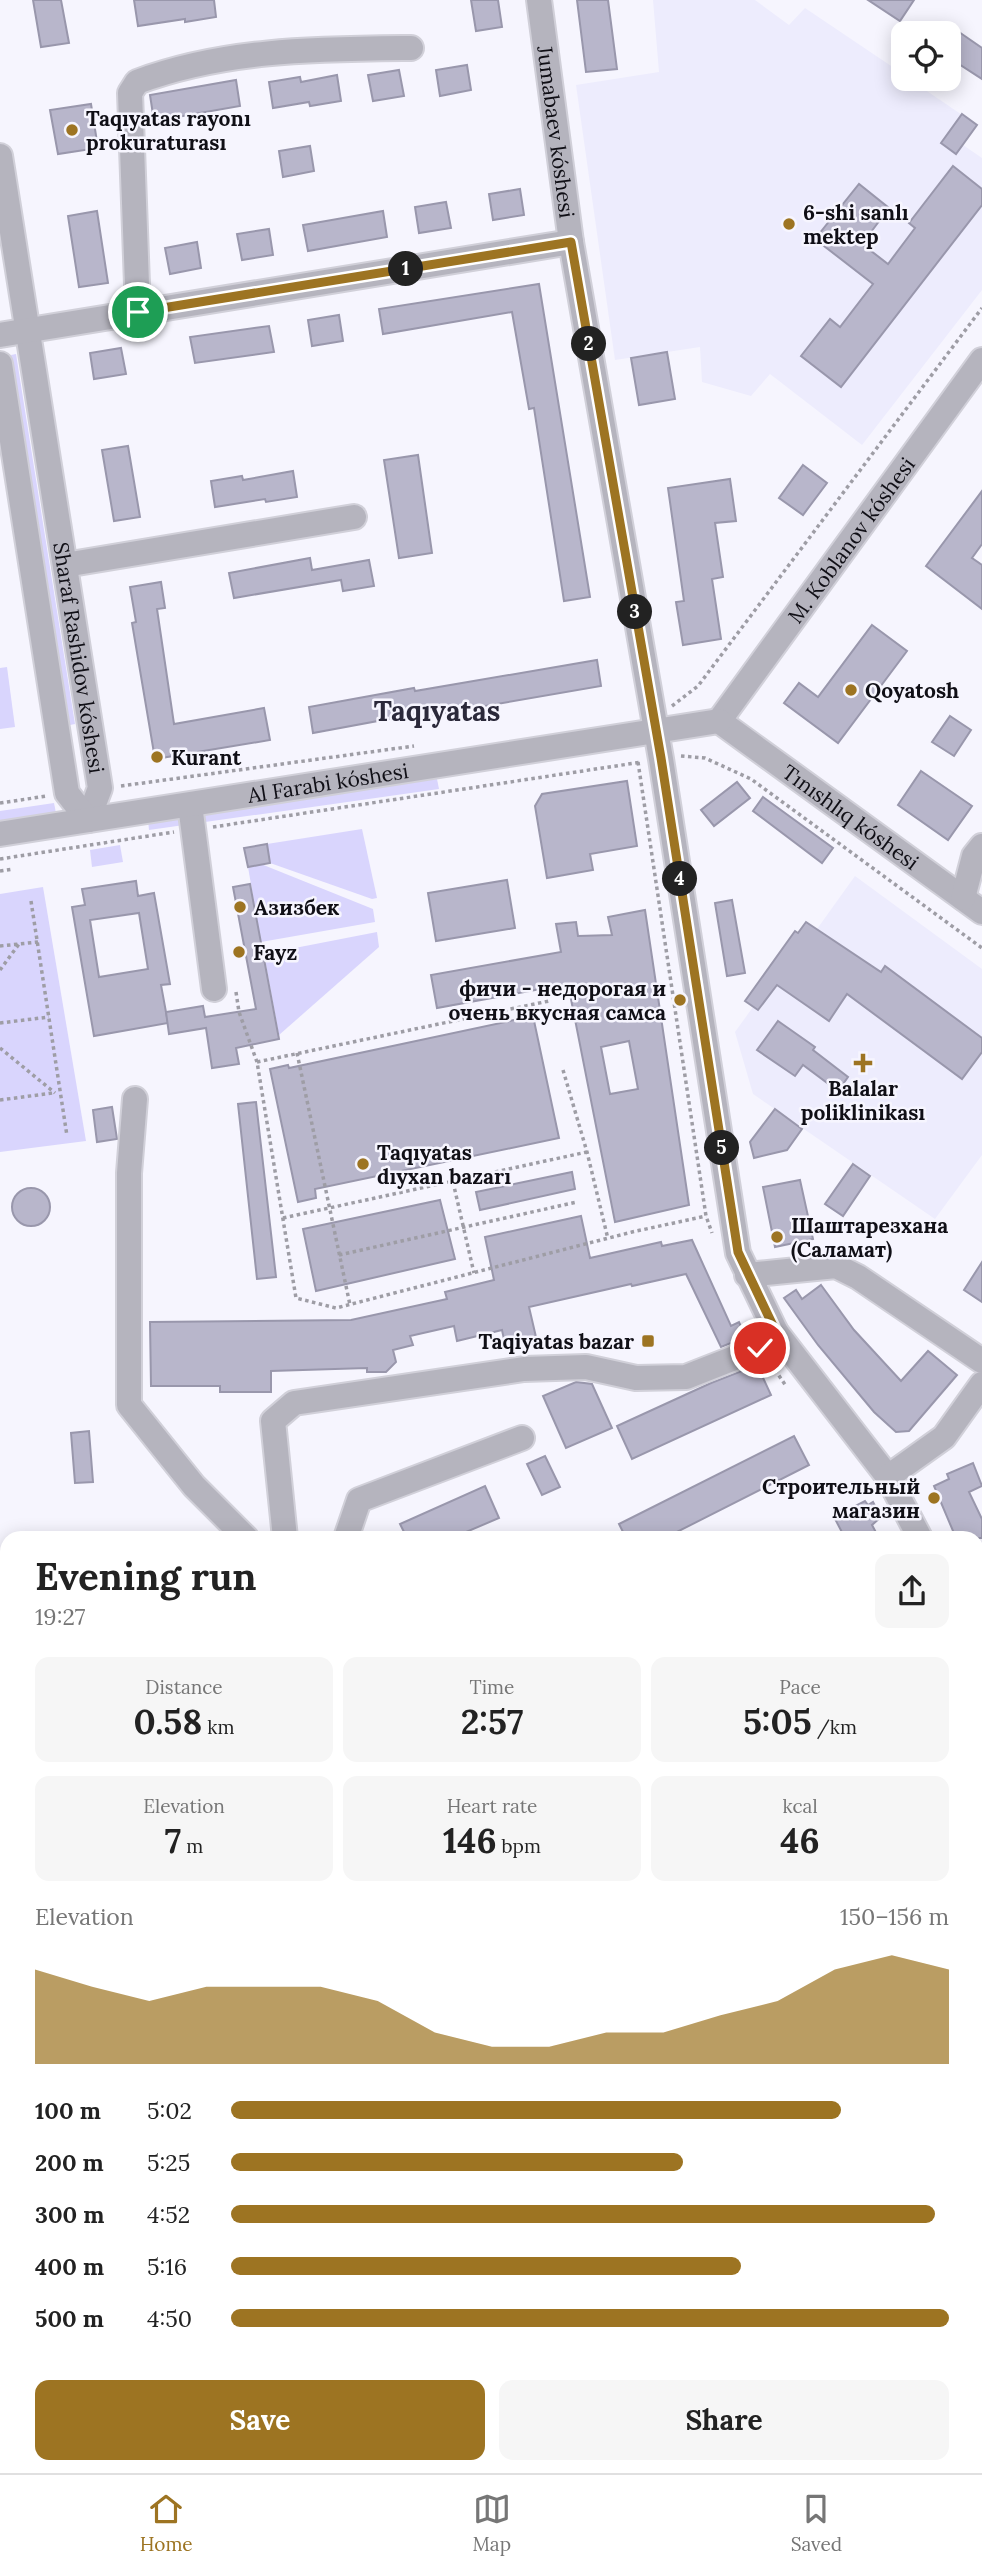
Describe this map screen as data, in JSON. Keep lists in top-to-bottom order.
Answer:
{
  "streets": {
    "street": [
      "Jumabaev kóshesi",
      "M. Koblanov kóshesi",
      "Sharaf Rashidov kóshesi",
      "Al Farabi kóshesi",
      "Tınıshlıq kóshesi"
    ]
  },
  "crossings": [
    ["Jumabaev kóshesi", "Al Farabi kóshesi"],
    ["M. Koblanov kóshesi", "Al Farabi kóshesi"],
    ["M. Koblanov kóshesi", "Tınıshlıq kóshesi"],
    ["Sharaf Rashidov kóshesi", "Al Farabi kóshesi"],
    ["Al Farabi kóshesi", "Tınıshlıq kóshesi"]
  ],
  "districts": ["Taqıyatas"],
  "places": {
    "other": [
      "Taqıyatas rayonı prokuraturası",
      "6-shi sanlı mektep",
      "Qoyatosh",
      "Kurant",
      "Азизбек",
      "Fayz",
      "фичи - недорогая и очень вкусная самса",
      "Taqıyatas dıyxan bazarı",
      "Шаштарезхана (Саламат)",
      "Строительный магазин"
    ],
    "health": ["Balalar poliklinikası"],
    "transit": ["Taqiyatas bazar"]
  },
  "page": {
    "pins": [
      "1",
      "2",
      "3",
      "4",
      "5"
    ],
    "heading": ["Evening run", "19:27"],
    "stats": [
      ["Distance", "0.58 km"],
      ["Time", "2:57"],
      ["Pace", "5:05 /km"],
      ["Elevation", "7 m"],
      ["Heart rate", "146 bpm"],
      ["kcal", "46"]
    ],
    "chart": ["Elevation", "150–156 m"],
    "list": [
      {
        "name": "100 m",
        "note": "5:02"
      },
      {
        "name": "200 m",
        "note": "5:25"
      },
      {
        "name": "300 m",
        "note": "4:52"
      },
      {
        "name": "400 m",
        "note": "5:16"
      },
      {
        "name": "500 m",
        "note": "4:50"
      }
    ],
    "buttons": ["Save", "Share"],
    "tabs": ["Home", "Map", "Saved"]
  }
}
